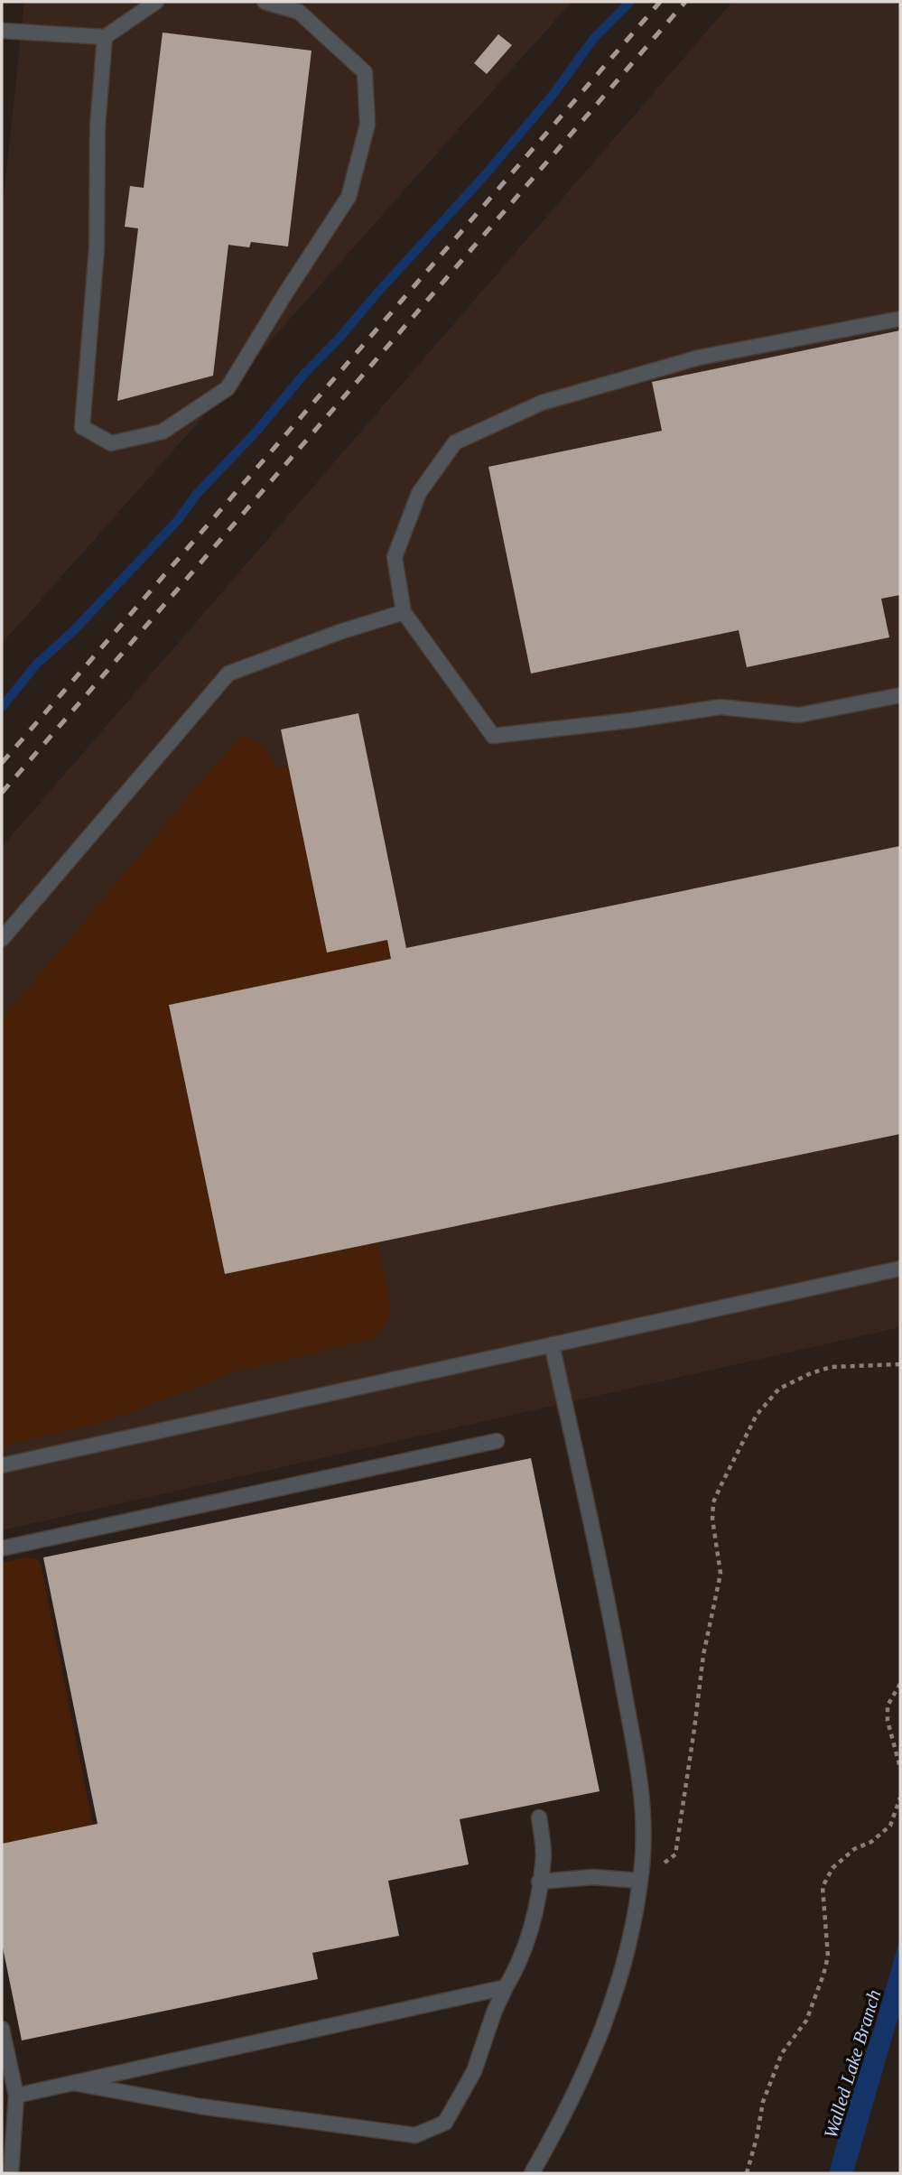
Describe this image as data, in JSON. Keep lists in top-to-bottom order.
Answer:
{
  "water": ["Walled Lake Branch"]
}
